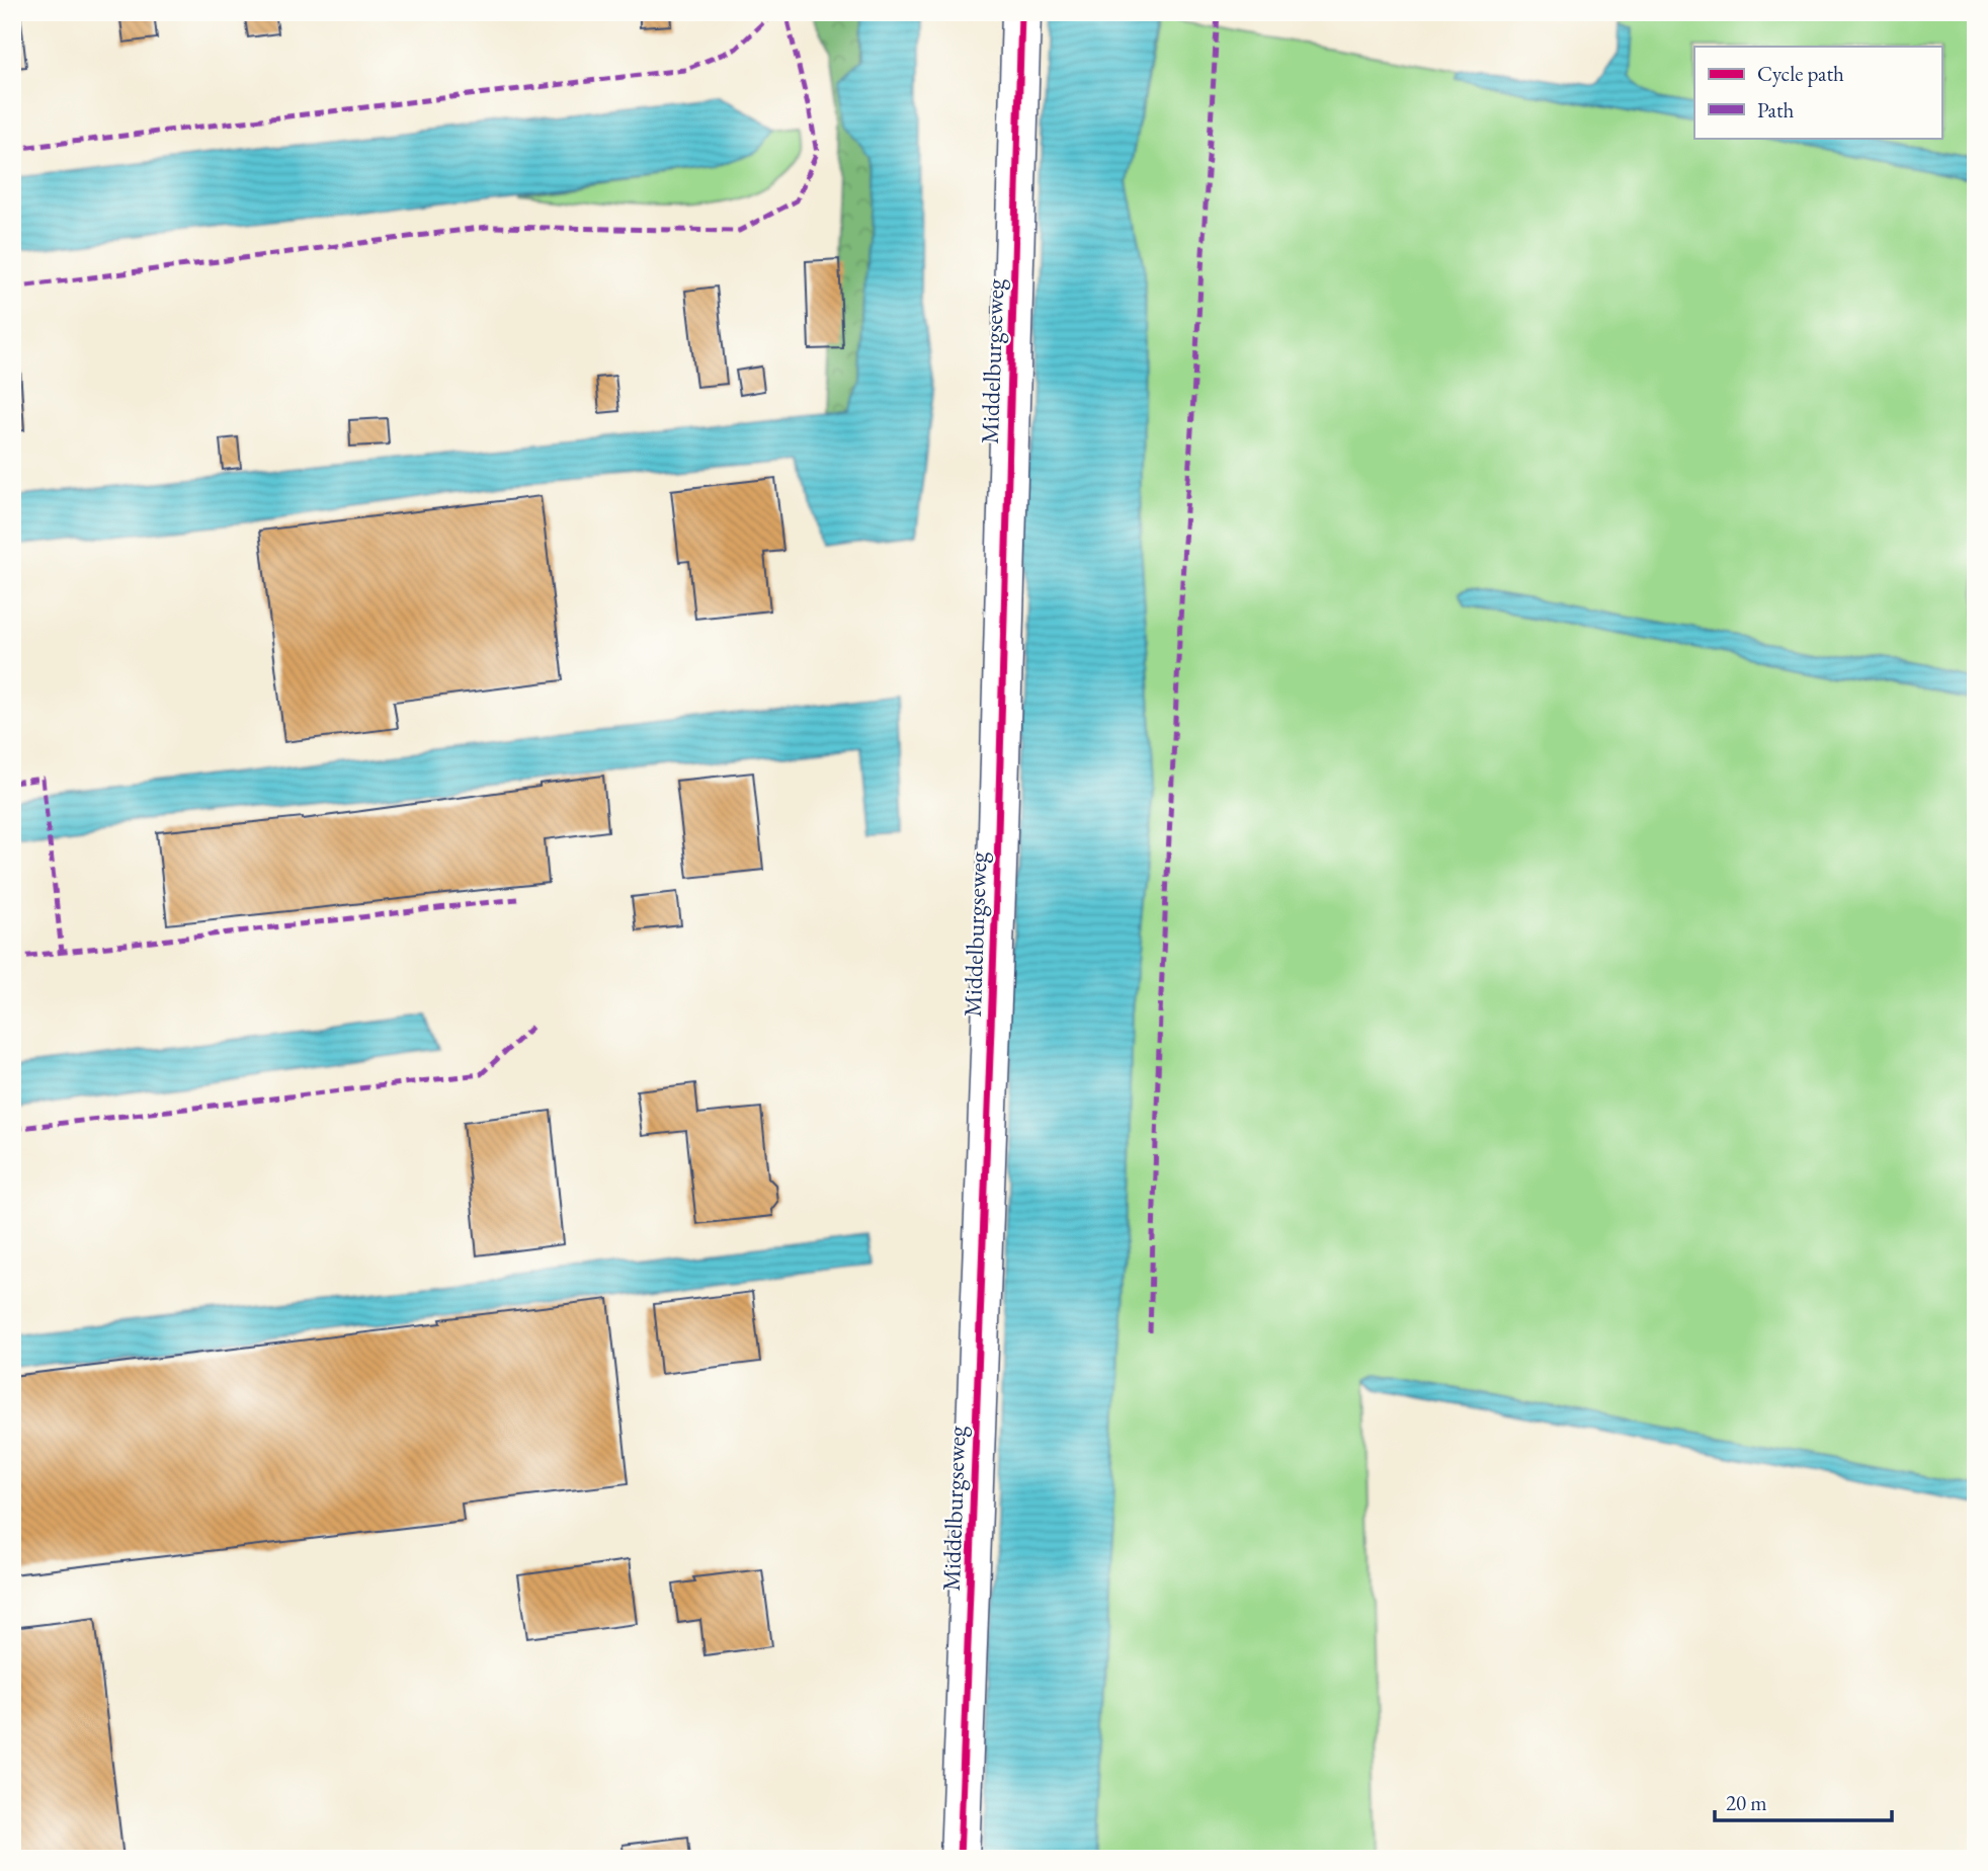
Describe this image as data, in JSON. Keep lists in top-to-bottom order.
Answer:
{
  "streets": {
    "street": ["Middelburgseweg"]
  },
  "legend": ["Cycle path", "Path"],
  "scale_bar": "20 m"
}
